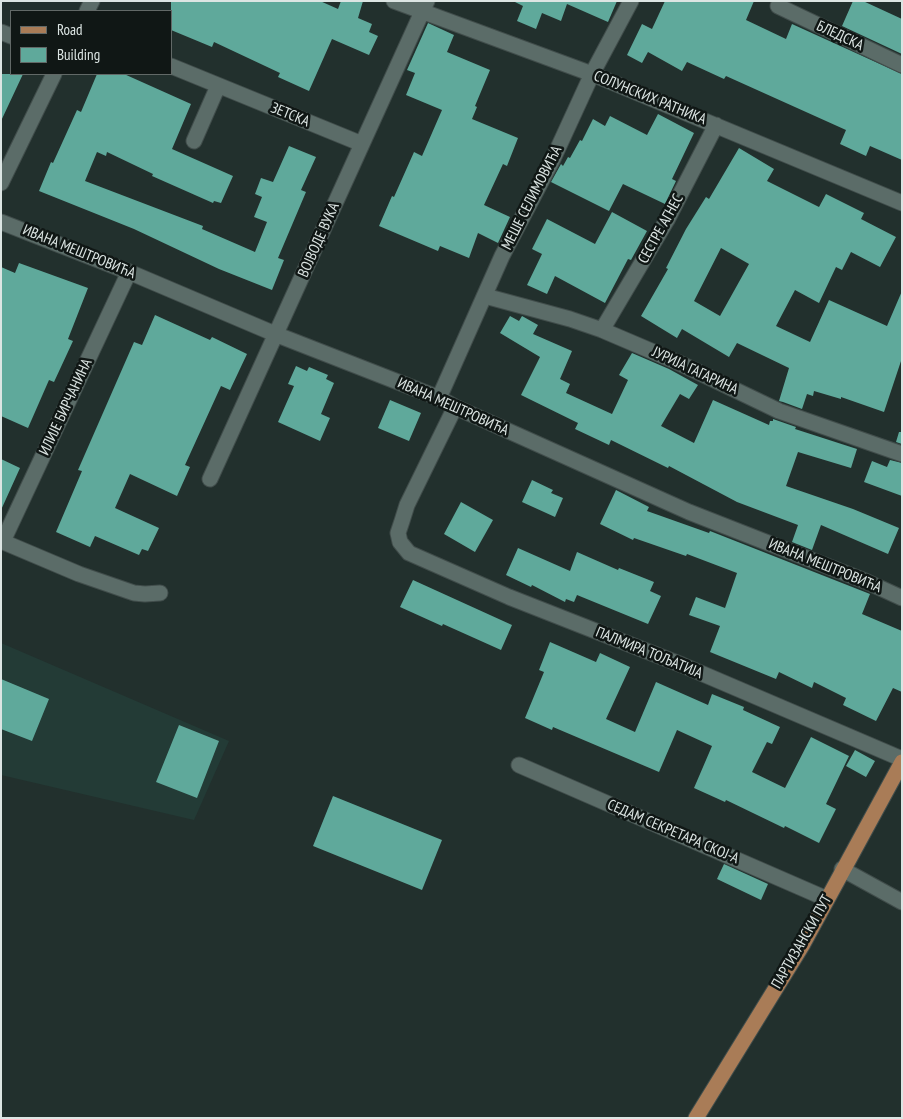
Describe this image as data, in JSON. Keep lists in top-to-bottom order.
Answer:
{
  "streets": {
    "main road": ["ПАРТИЗАНСКИ ПУТ"],
    "street": [
      "БЛЕДСКА",
      "СОЛУНСКИХ РАТНИКА",
      "ЗЕТСКА",
      "МЕШЕ СЕЛИМОВИЋА",
      "СЕСТРЕ АГНЕС",
      "ВОЈВОДЕ ВУКА",
      "ИВАНА МЕШТРОВИЋА",
      "ЈУРИЈА ГАГАРИНА",
      "ИЛИЈЕ БИРЧАНИНА",
      "ПАЛМИРА ТОЉАТИЈА",
      "СЕДАМ СЕКРЕТАРА СКОЈ-А"
    ]
  },
  "crossings": [
    ["СОЛУНСКИХ РАТНИКА", "МЕШЕ СЕЛИМОВИЋА"],
    ["СОЛУНСКИХ РАТНИКА", "СЕСТРЕ АГНЕС"],
    ["СОЛУНСКИХ РАТНИКА", "ВОЈВОДЕ ВУКА"],
    ["ЗЕТСКА", "ВОЈВОДЕ ВУКА"],
    ["МЕШЕ СЕЛИМОВИЋА", "ИВАНА МЕШТРОВИЋА"],
    ["МЕШЕ СЕЛИМОВИЋА", "ЈУРИЈА ГАГАРИНА"],
    ["СЕСТРЕ АГНЕС", "ЈУРИЈА ГАГАРИНА"],
    ["ВОЈВОДЕ ВУКА", "ИВАНА МЕШТРОВИЋА"],
    ["ИВАНА МЕШТРОВИЋА", "ИЛИЈЕ БИРЧАНИНА"],
    ["ИВАНА МЕШТРОВИЋА", "ПАЛМИРА ТОЉАТИЈА"],
    ["ПАЛМИРА ТОЉАТИЈА", "ПАРТИЗАНСКИ ПУТ"],
    ["СЕДАМ СЕКРЕТАРА СКОЈ-А", "ПАРТИЗАНСКИ ПУТ"]
  ],
  "legend": ["Road", "Building"]
}
